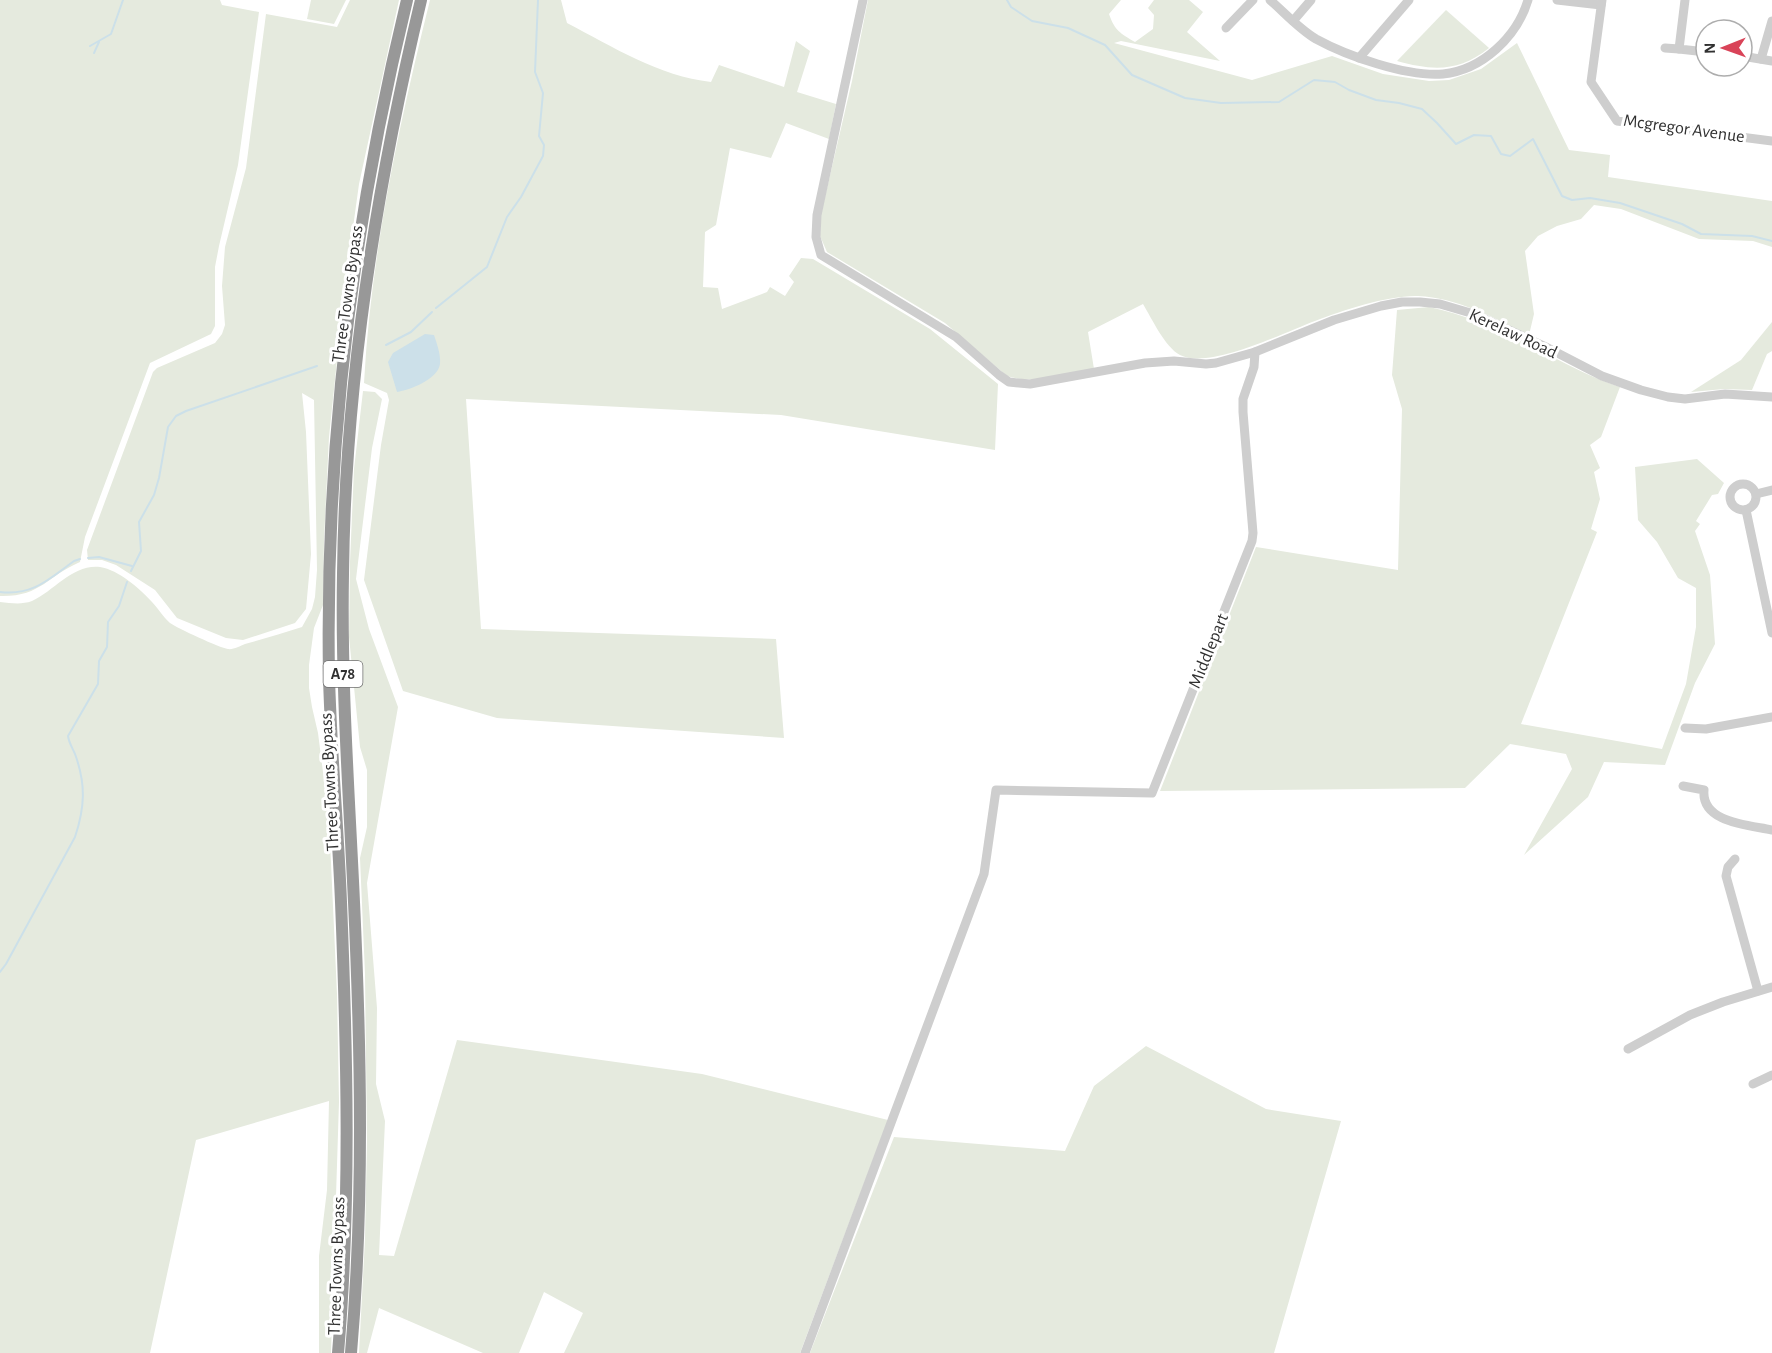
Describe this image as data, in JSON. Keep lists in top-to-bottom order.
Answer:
{
  "streets": {
    "highway": ["Three Towns Bypass", "A78"],
    "street": ["Mcgregor Avenue", "Kerelaw Road", "Middlepart"]
  },
  "crossings": [
    ["Kerelaw Road", "Middlepart"]
  ],
  "north": "left"
}
